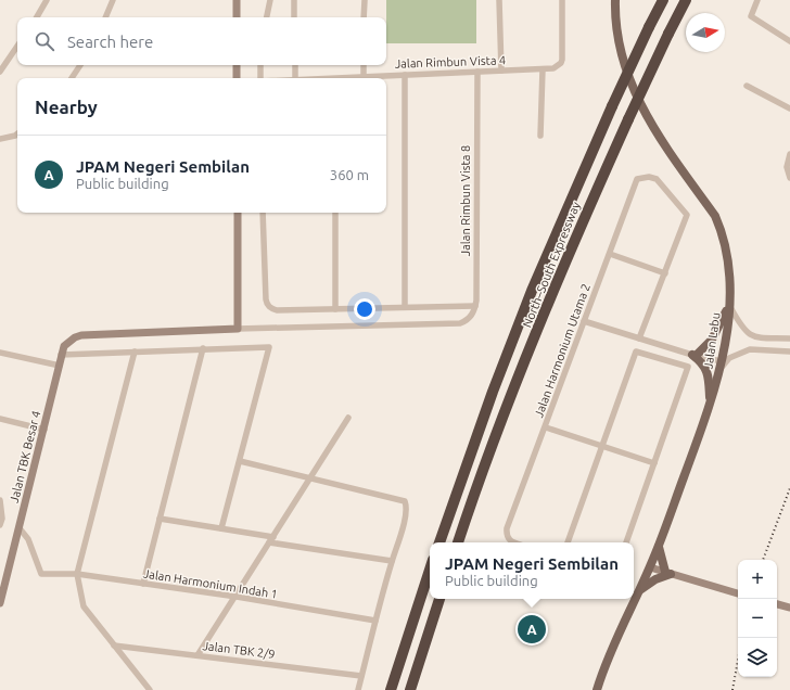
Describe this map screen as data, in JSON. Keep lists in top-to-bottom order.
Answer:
{
  "streets": {
    "highway": ["North–South Expressway"],
    "main road": ["Jalan Labu"],
    "street": [
      "Jalan Rimbun Vista 4",
      "Jalan Rimbun Vista 8",
      "Jalan Harmonium Utama 2",
      "Jalan TBK Besar 4",
      "Jalan Harmonium Indah 1",
      "Jalan TBK 2/9"
    ]
  },
  "crossings": [
    ["Jalan Rimbun Vista 4", "Jalan Rimbun Vista 8"],
    ["Jalan TBK Besar 4", "Jalan Harmonium Indah 1"]
  ],
  "north": "right",
  "page": {
    "search": "Search here",
    "heading": "Nearby",
    "list": [
      {
        "mark": "A",
        "name": "JPAM Negeri Sembilan",
        "note": "Public building",
        "value": "360 m"
      }
    ],
    "popup": ["JPAM Negeri Sembilan", "Public building"],
    "map_buttons": ["+", "−"],
    "pins": "A"
  }
}
